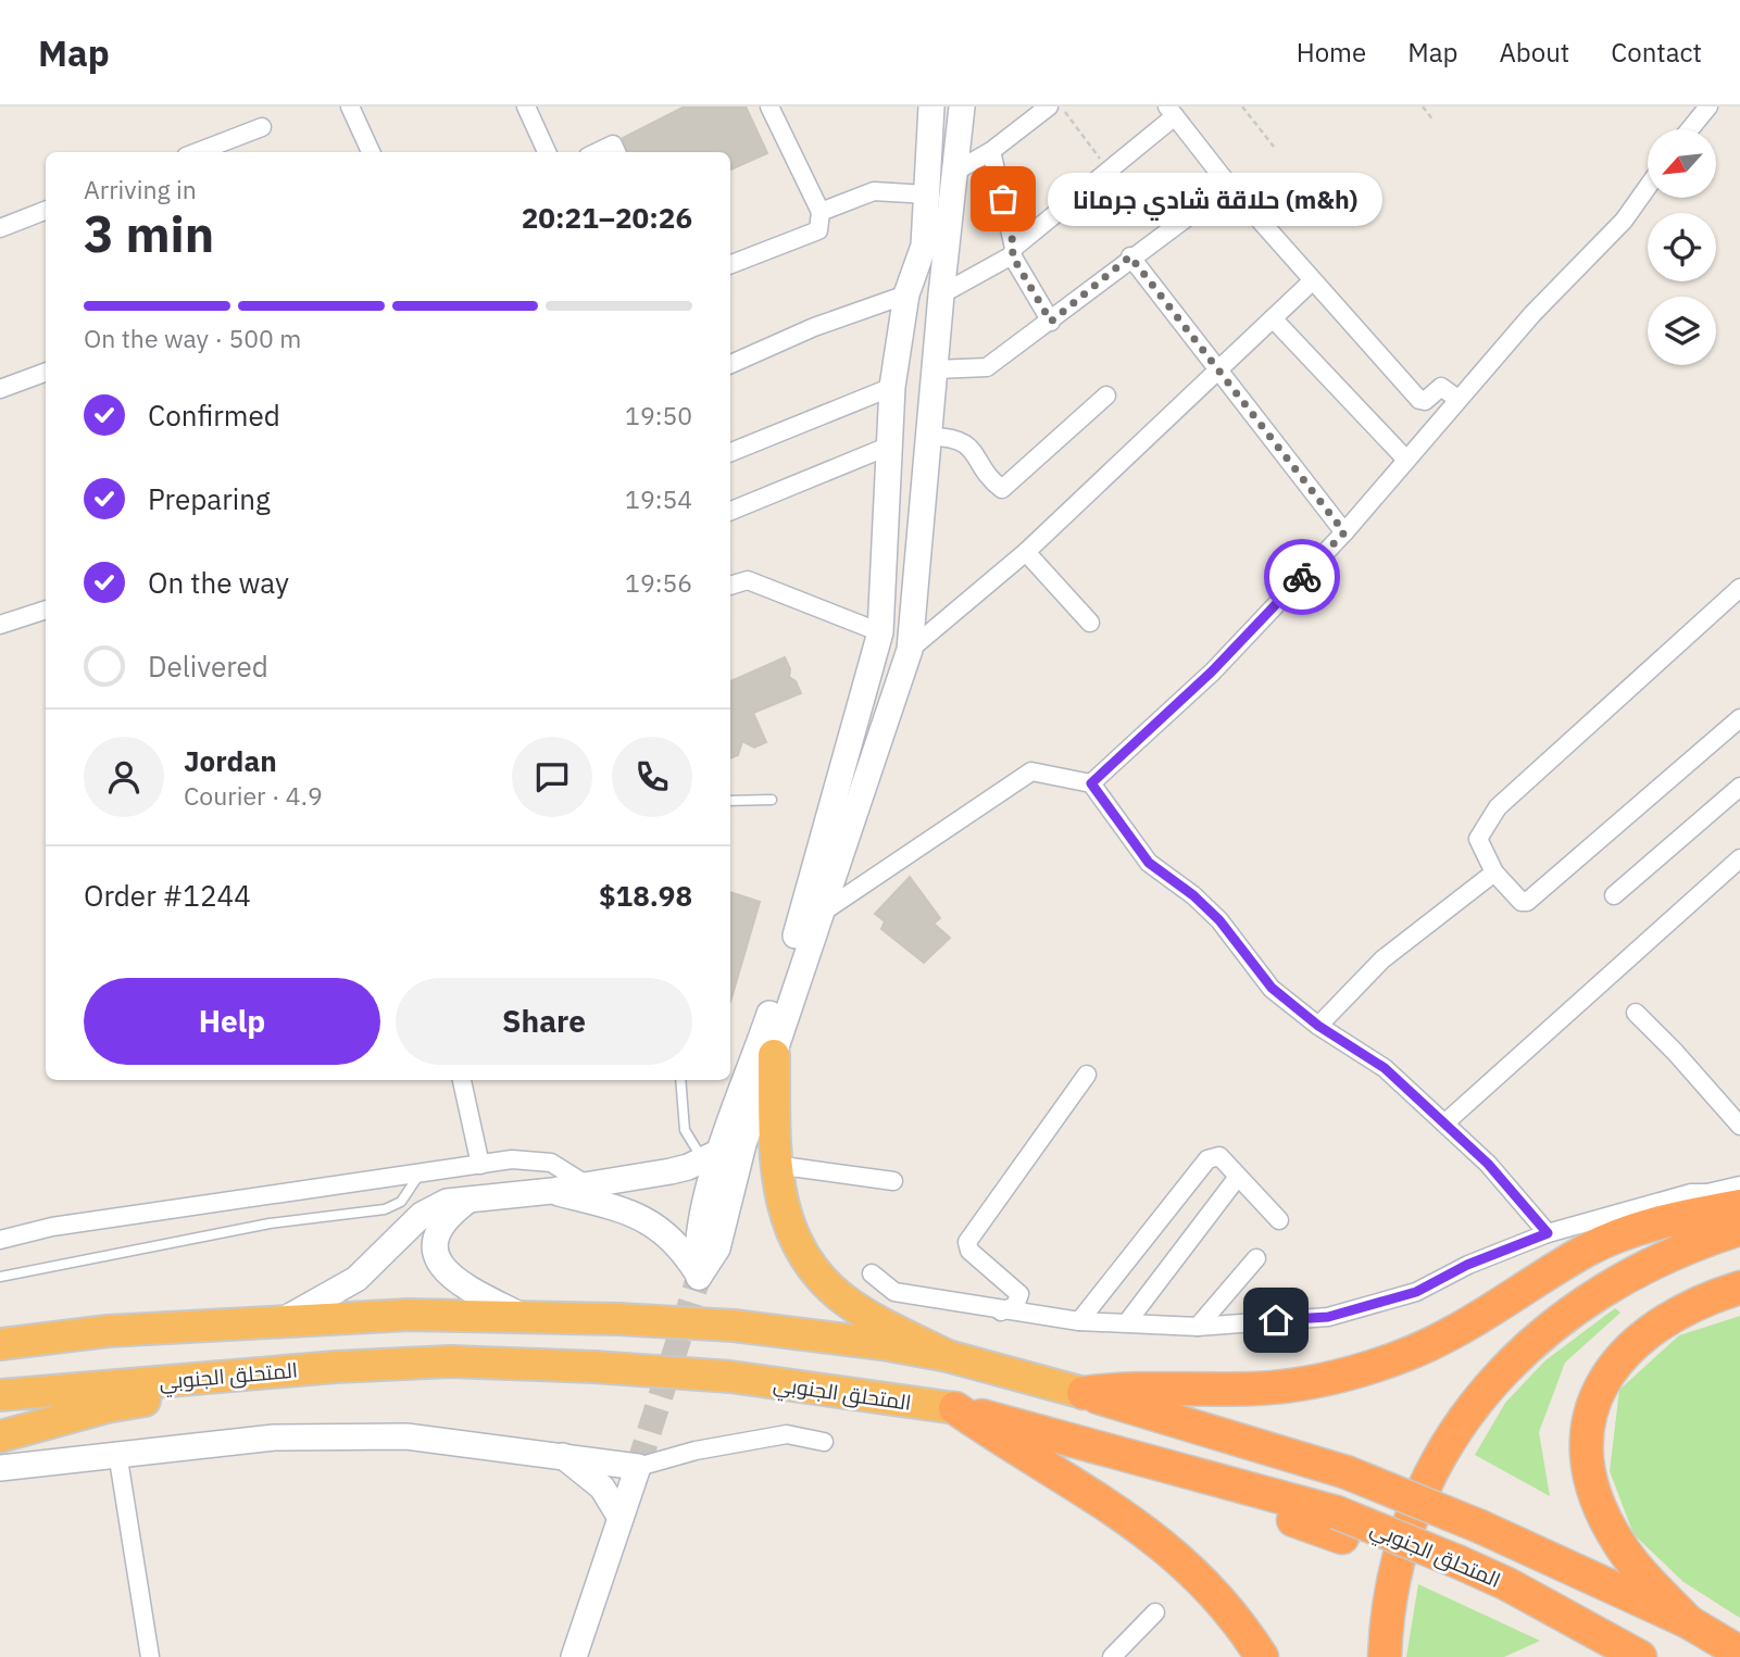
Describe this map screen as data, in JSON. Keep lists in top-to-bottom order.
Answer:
{
  "streets": {
    "highway": ["المتحلق الجنوبي"]
  },
  "places": ["حلاقة شادي جرمانا (m&h)"],
  "north": "bottom left",
  "page": {
    "header": "Map",
    "nav": [
      "Home",
      "Map",
      "About",
      "Contact"
    ],
    "heading": ["3 min", "Arriving in", "20:21–20:26"],
    "panel": [
      "Jordan",
      "Courier · 4.9",
      "Order #1244",
      "$18.98"
    ],
    "bubble": "حلاقة شادي جرمانا (m&h)",
    "bar": "On the way · 500 m",
    "list": [
      ["Confirmed", "19:50"],
      ["Preparing", "19:54"],
      ["On the way", "19:56"],
      "Delivered"
    ],
    "buttons": ["Help", "Share"]
  }
}
